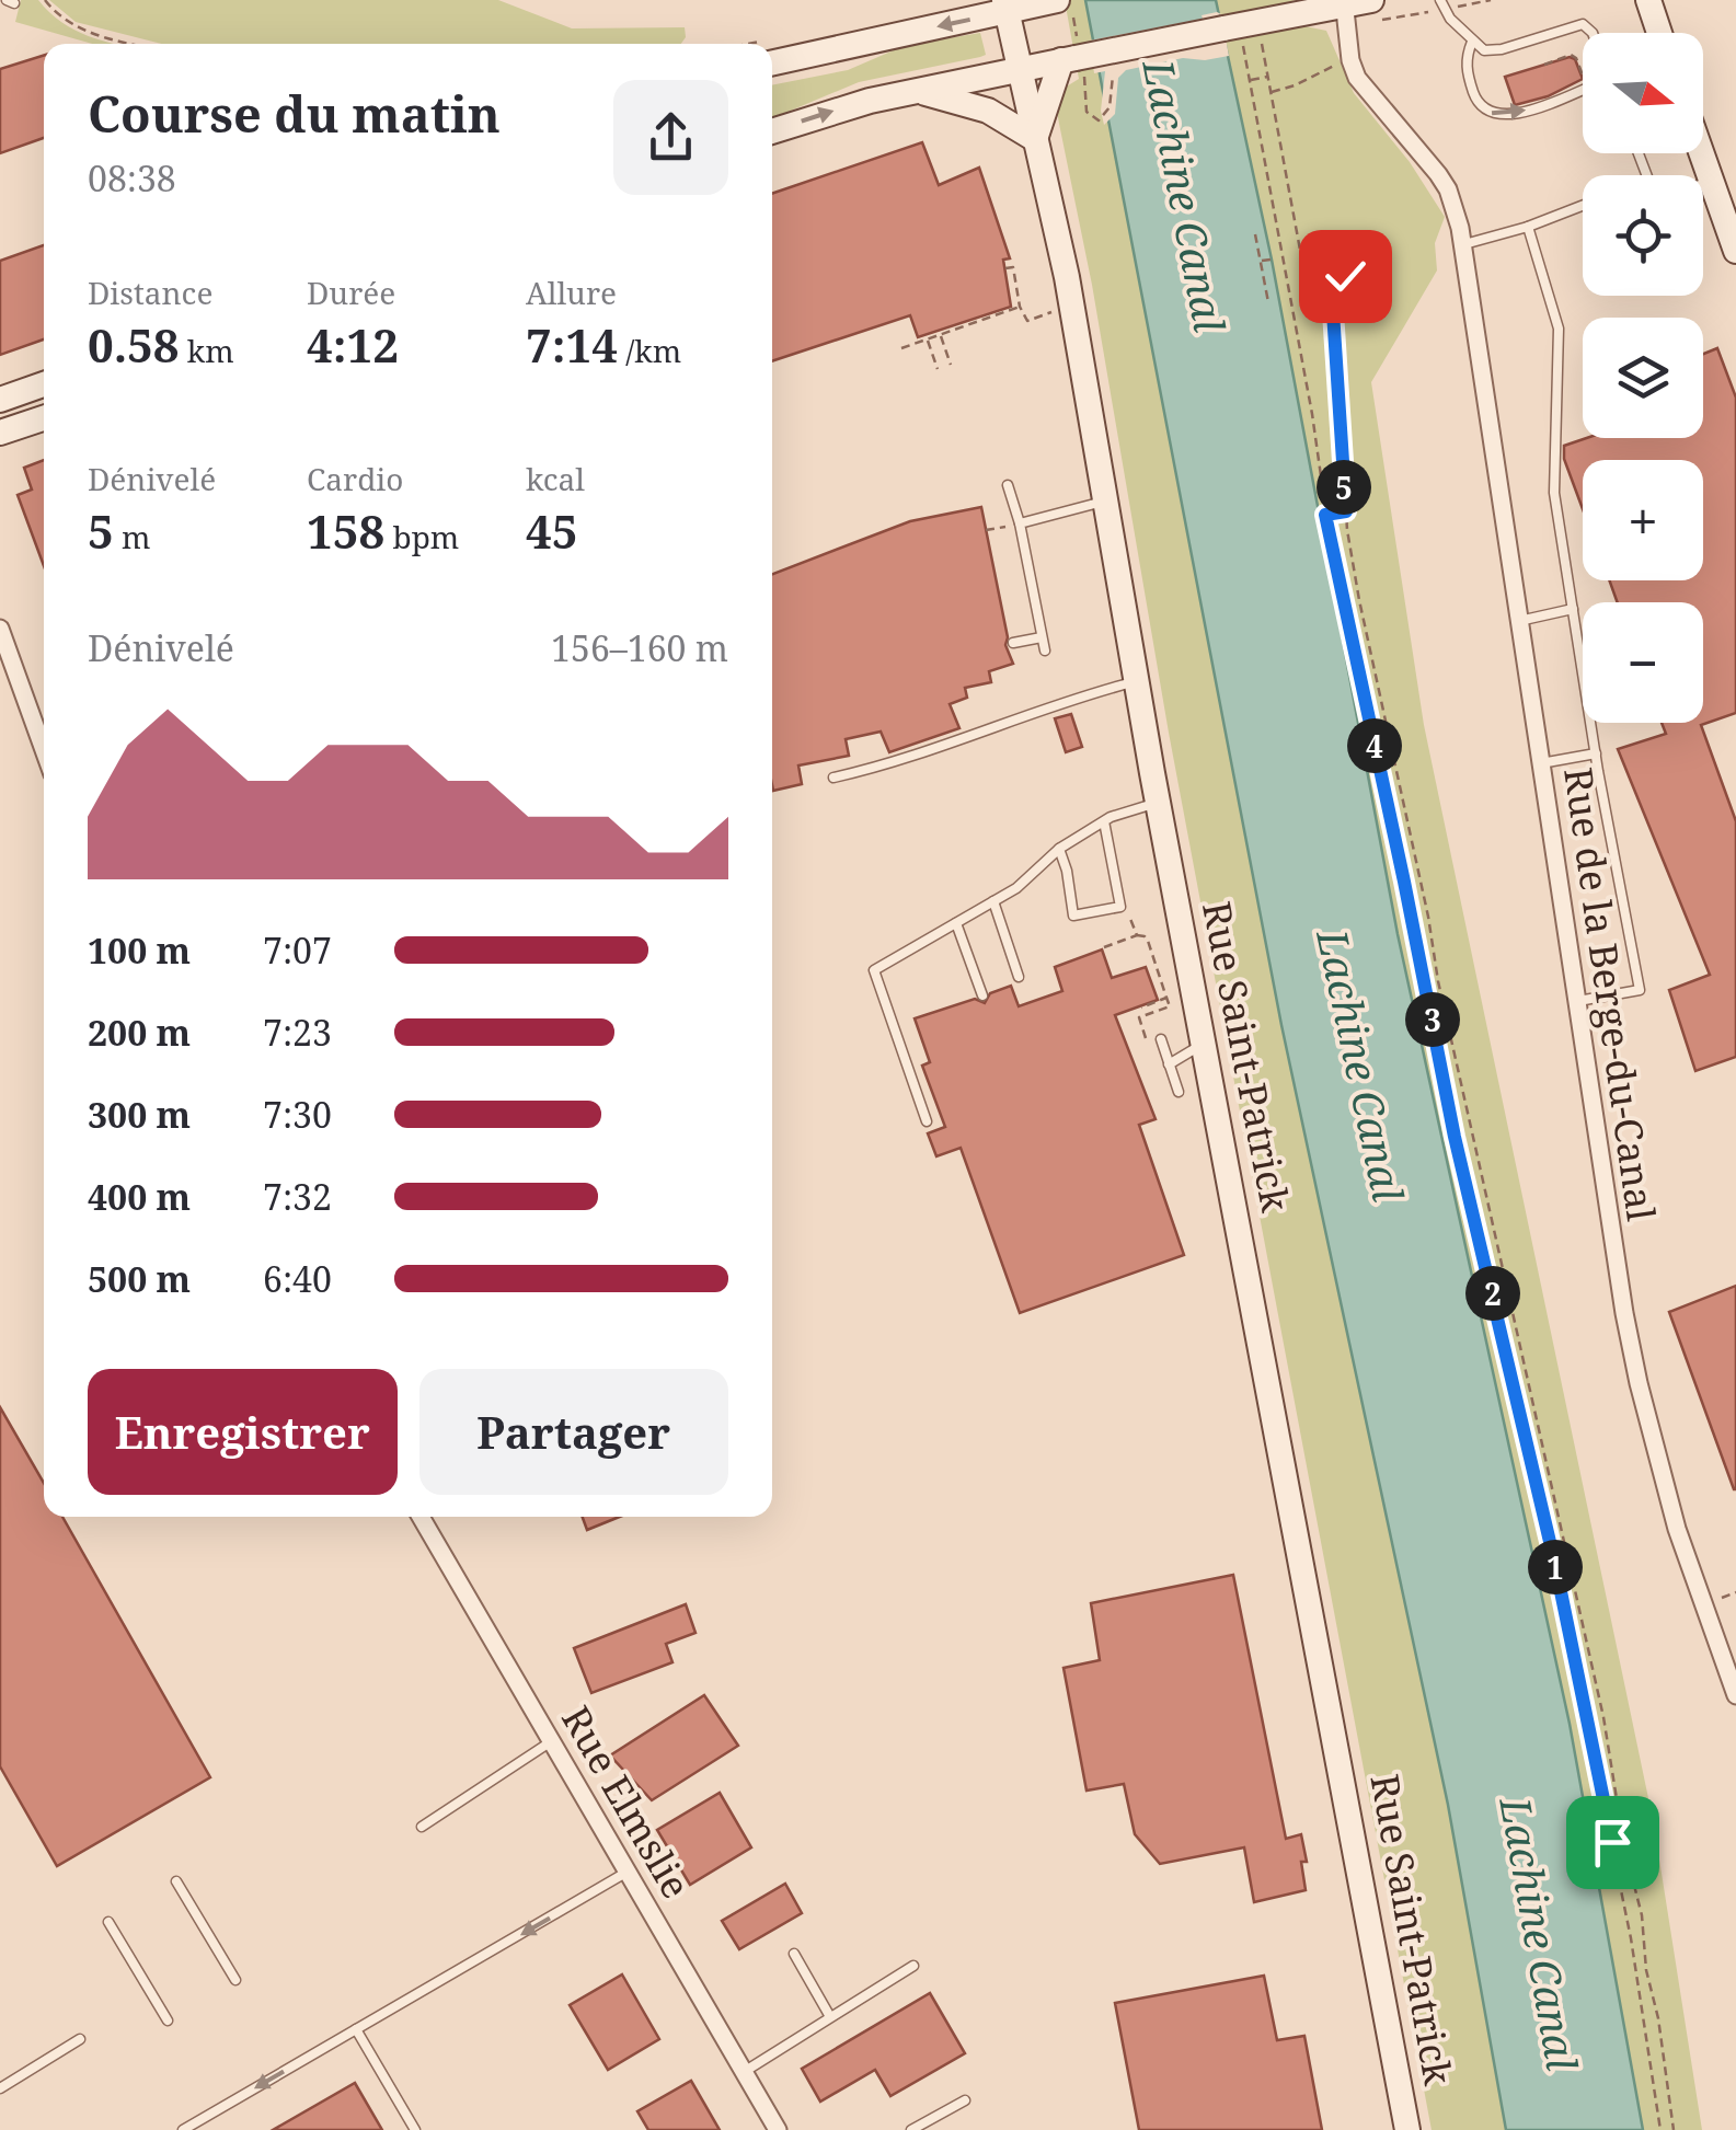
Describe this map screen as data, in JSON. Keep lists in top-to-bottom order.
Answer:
{
  "streets": {
    "main road": ["Rue Saint-Patrick"],
    "street": ["Rue de la Berge-du-Canal", "Rue Elmslie"]
  },
  "water": ["Lachine Canal"],
  "north": "right",
  "page": {
    "map_buttons": ["+", "−"],
    "heading": ["Course du matin", "08:38"],
    "stats": [
      ["Distance", "0.58 km"],
      ["Durée", "4:12"],
      ["Allure", "7:14 /km"],
      ["Dénivelé", "5 m"],
      ["Cardio", "158 bpm"],
      ["kcal", "45"]
    ],
    "pins": [
      "5",
      "4",
      "3",
      "2",
      "1"
    ],
    "chart": ["Dénivelé", "156–160 m"],
    "list": [
      {
        "name": "100 m",
        "note": "7:07"
      },
      {
        "name": "200 m",
        "note": "7:23"
      },
      {
        "name": "300 m",
        "note": "7:30"
      },
      {
        "name": "400 m",
        "note": "7:32"
      },
      {
        "name": "500 m",
        "note": "6:40"
      }
    ],
    "buttons": ["Enregistrer", "Partager"]
  }
}
